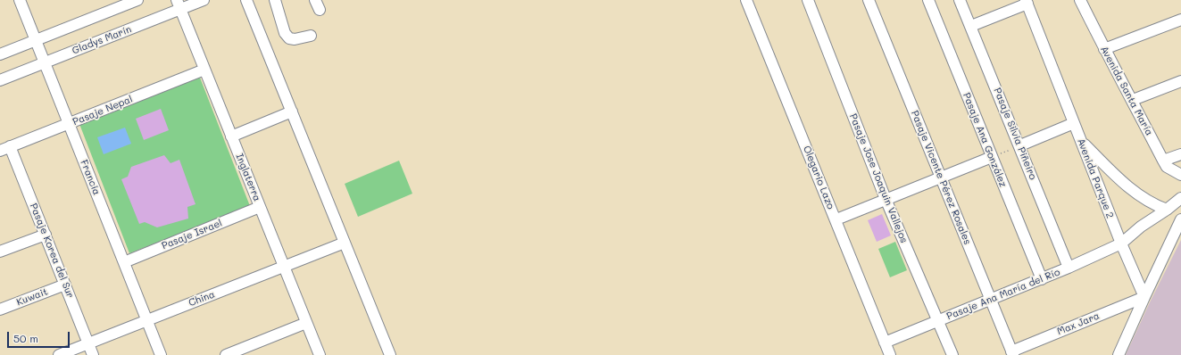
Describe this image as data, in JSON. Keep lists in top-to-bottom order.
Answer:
{
  "streets": {
    "street": [
      "Gladys Marín",
      "Avenida Santa María",
      "Pasaje Nepal",
      "Pasaje Silvia Piñeiro",
      "Pasaje Ana González",
      "Francia",
      "Inglaterra",
      "Olegario Lazo",
      "Pasaje Vicente Pérez Rosales",
      "Pasaje Jose Joaquin Vallejos",
      "Avenida Parque 2",
      "Pasaje Israel",
      "Pasaje Korea del Sur",
      "Pasaje Ana María del Río",
      "Kuwait",
      "China",
      "Max Jara"
    ]
  },
  "crossings": [
    ["Gladys Marín", "Francia"],
    ["Gladys Marín", "Inglaterra"],
    ["Pasaje Nepal", "Francia"],
    ["Pasaje Nepal", "Inglaterra"],
    ["Pasaje Nepal", "Pasaje Korea del Sur"],
    ["Pasaje Silvia Piñeiro", "Pasaje Ana María del Río"],
    ["Pasaje Ana González", "Pasaje Ana María del Río"],
    ["Francia", "Pasaje Israel"],
    ["Francia", "China"],
    ["Inglaterra", "Pasaje Israel"],
    ["Inglaterra", "China"],
    ["Olegario Lazo", "Pasaje Ana María del Río"],
    ["Pasaje Vicente Pérez Rosales", "Pasaje Ana María del Río"],
    ["Pasaje Vicente Pérez Rosales", "Max Jara"],
    ["Pasaje Jose Joaquin Vallejos", "Pasaje Ana María del Río"],
    ["Avenida Parque 2", "Pasaje Ana María del Río"],
    ["Avenida Parque 2", "Max Jara"],
    ["Pasaje Korea del Sur", "Kuwait"],
    ["Pasaje Korea del Sur", "China"]
  ],
  "scale_bar": "50 m"
}
